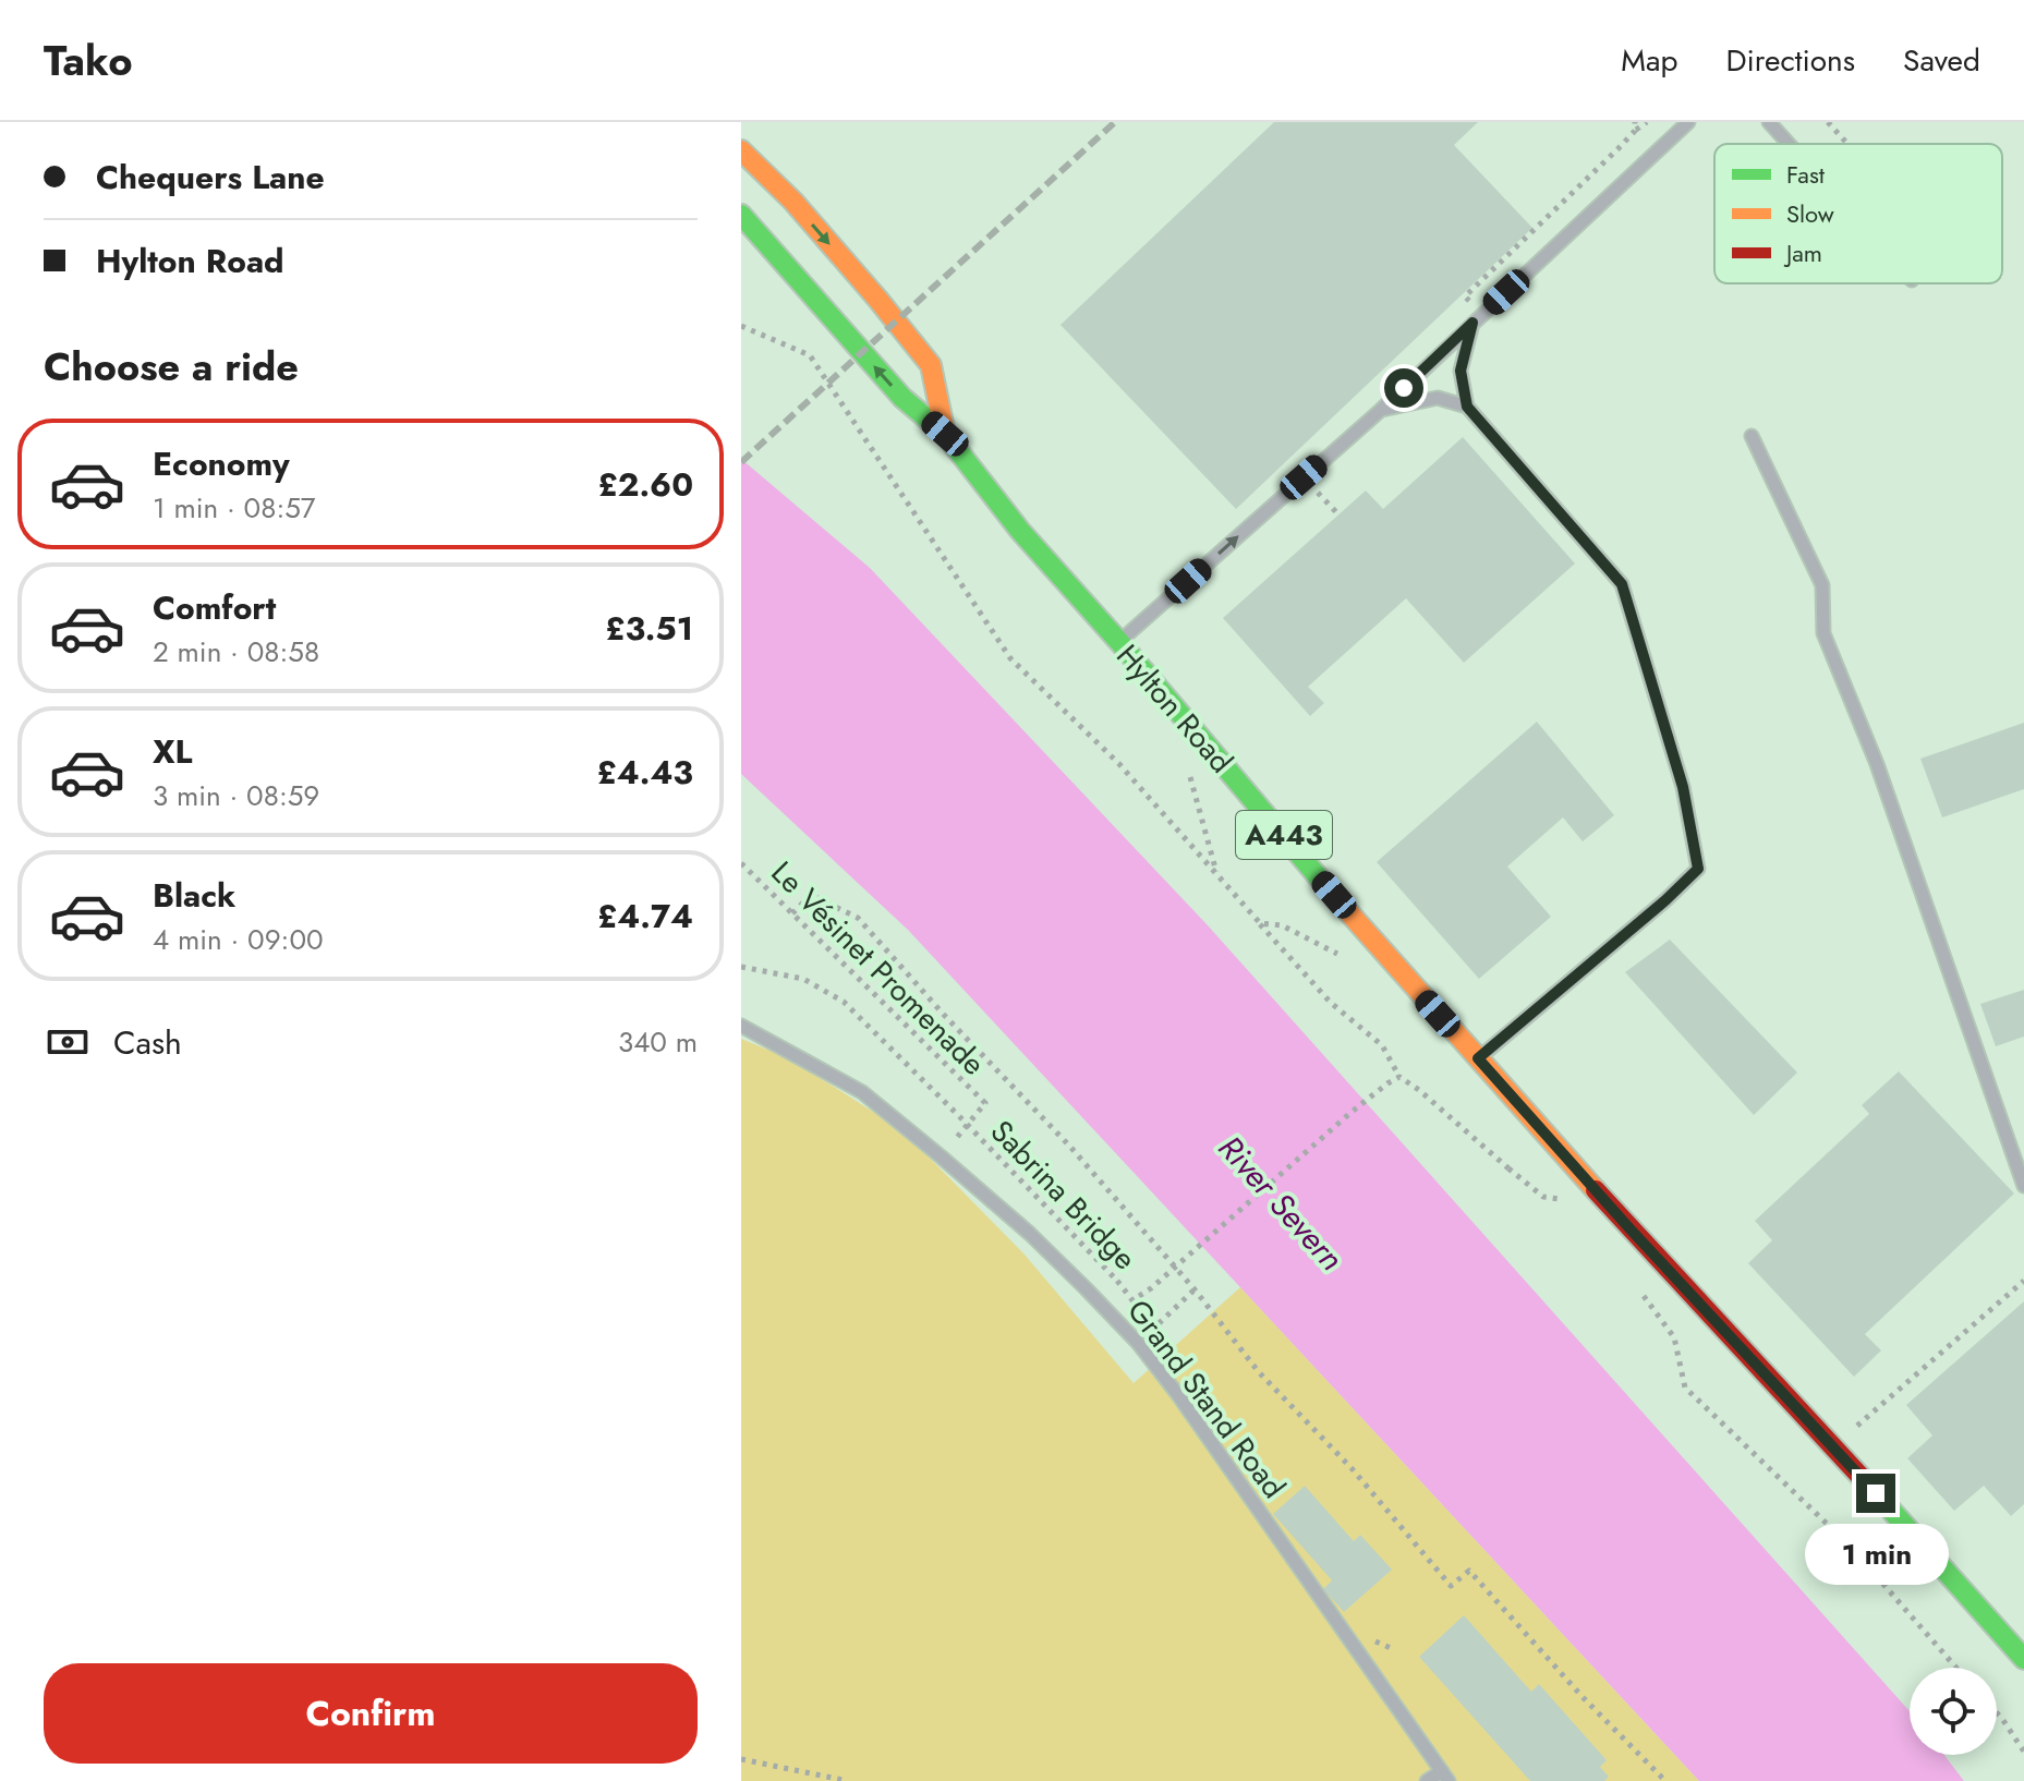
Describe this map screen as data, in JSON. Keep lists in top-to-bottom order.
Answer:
{
  "streets": {
    "main road": ["Hylton Road", "A443"],
    "lane": ["Grand Stand Road"],
    "path": ["Le Vésinet Promenade", "Sabrina Bridge"]
  },
  "crossings": [
    ["Le Vésinet Promenade", "Sabrina Bridge"]
  ],
  "water": ["River Severn"],
  "legend": ["Fast", "Slow", "Jam"],
  "page": {
    "header": "Tako",
    "nav": ["Map", "Directions", "Saved"],
    "banner": ["Chequers Lane", "Hylton Road"],
    "heading": "Choose a ride",
    "list": [
      {
        "name": "Economy",
        "note": "1 min · 08:57",
        "value": "£2.60"
      },
      {
        "name": "Comfort",
        "note": "2 min · 08:58",
        "value": "£3.51"
      },
      {
        "name": "XL",
        "note": "3 min · 08:59",
        "value": "£4.43"
      },
      {
        "name": "Black",
        "note": "4 min · 09:00",
        "value": "£4.74"
      }
    ],
    "pay": ["Cash", "340 m"],
    "bubble": "1 min",
    "buttons": "Confirm"
  }
}
